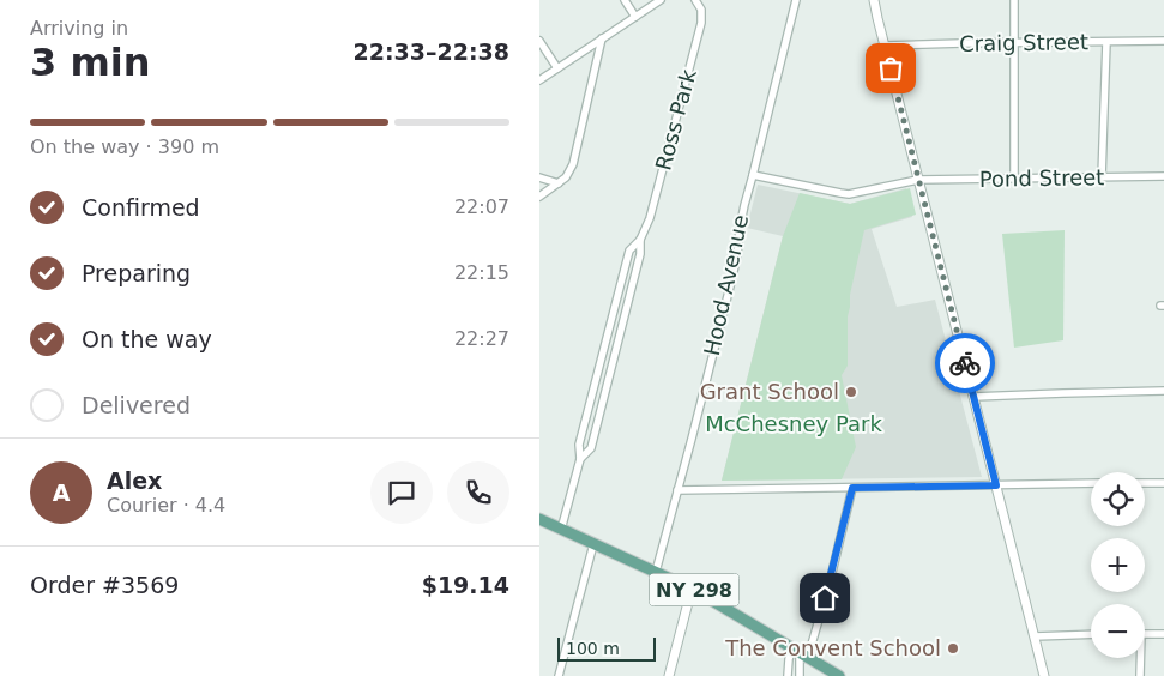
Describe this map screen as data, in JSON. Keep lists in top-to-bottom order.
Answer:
{
  "streets": {
    "main road": ["NY 298"],
    "street": [
      "Craig Street",
      "Ross Park",
      "Pond Street",
      "Hood Avenue"
    ]
  },
  "crossings": [
    ["Ross Park", "NY 298"],
    ["Pond Street", "Hood Avenue"],
    ["Hood Avenue", "NY 298"]
  ],
  "parks": ["McChesney Park"],
  "places": ["Grant School", "The Convent School"],
  "scale_bar": "100 m",
  "page": {
    "heading": ["3 min", "Arriving in", "22:33–22:38"],
    "panel": [
      "Alex",
      "Courier · 4.4",
      "Order #3569",
      "$19.14"
    ],
    "bar": "On the way · 390 m",
    "list": [
      ["Confirmed", "22:07"],
      ["Preparing", "22:15"],
      ["On the way", "22:27"],
      "Delivered"
    ],
    "round": "A",
    "map_buttons": ["+", "−"],
    "scale": "100 m"
  }
}
